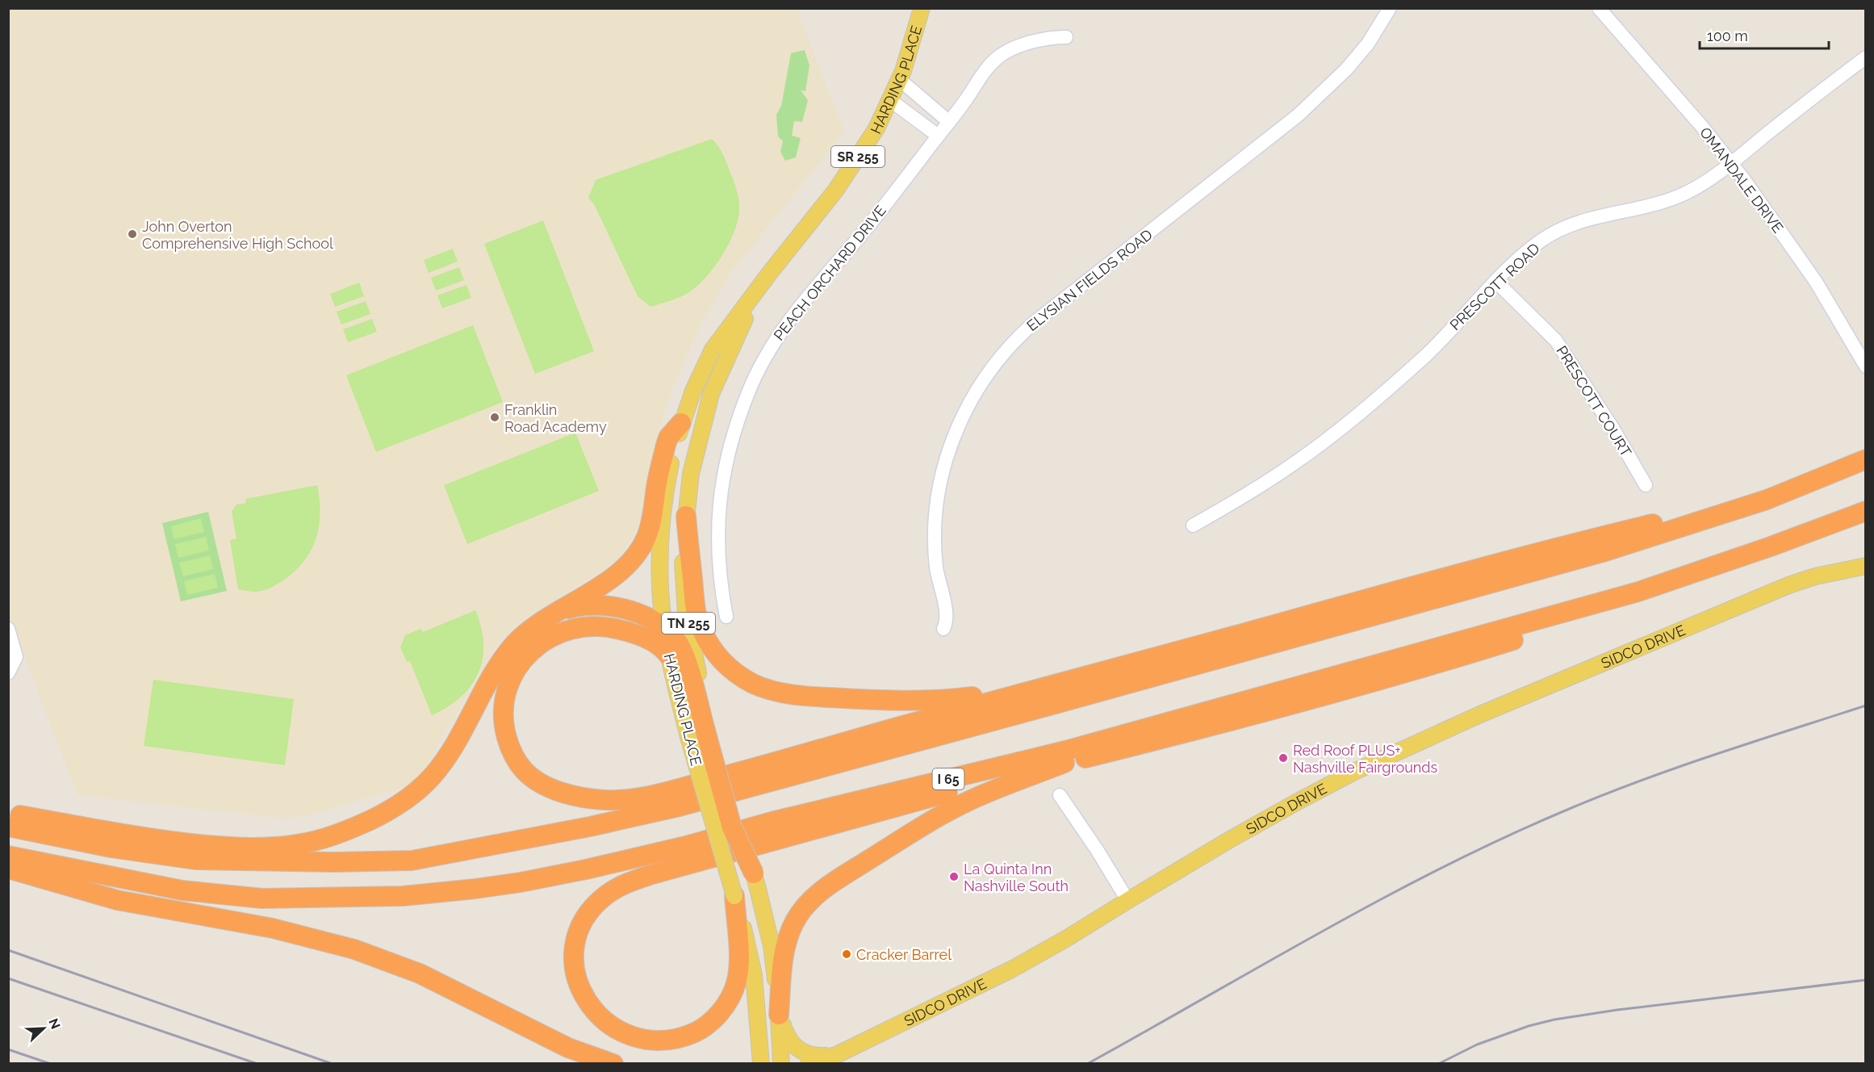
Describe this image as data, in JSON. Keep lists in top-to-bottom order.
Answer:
{
  "streets": {
    "highway": ["I 65"],
    "main road": [
      "HARDING PLACE",
      "SR 255",
      "TN 255",
      "SIDCO DRIVE"
    ],
    "street": [
      "OMANDALE DRIVE",
      "PEACH ORCHARD DRIVE",
      "ELYSIAN FIELDS ROAD",
      "PRESCOTT ROAD",
      "PRESCOTT COURT"
    ]
  },
  "crossings": [
    ["OMANDALE DRIVE", "PRESCOTT ROAD"],
    ["PRESCOTT ROAD", "PRESCOTT COURT"]
  ],
  "places": [
    "John Overton Comprehensive High School",
    "Franklin Road Academy",
    "Red Roof PLUS+ Nashville Fairgrounds",
    "La Quinta Inn Nashville South",
    "Cracker Barrel"
  ],
  "scale_bar": "100 m",
  "north": "top right"
}
